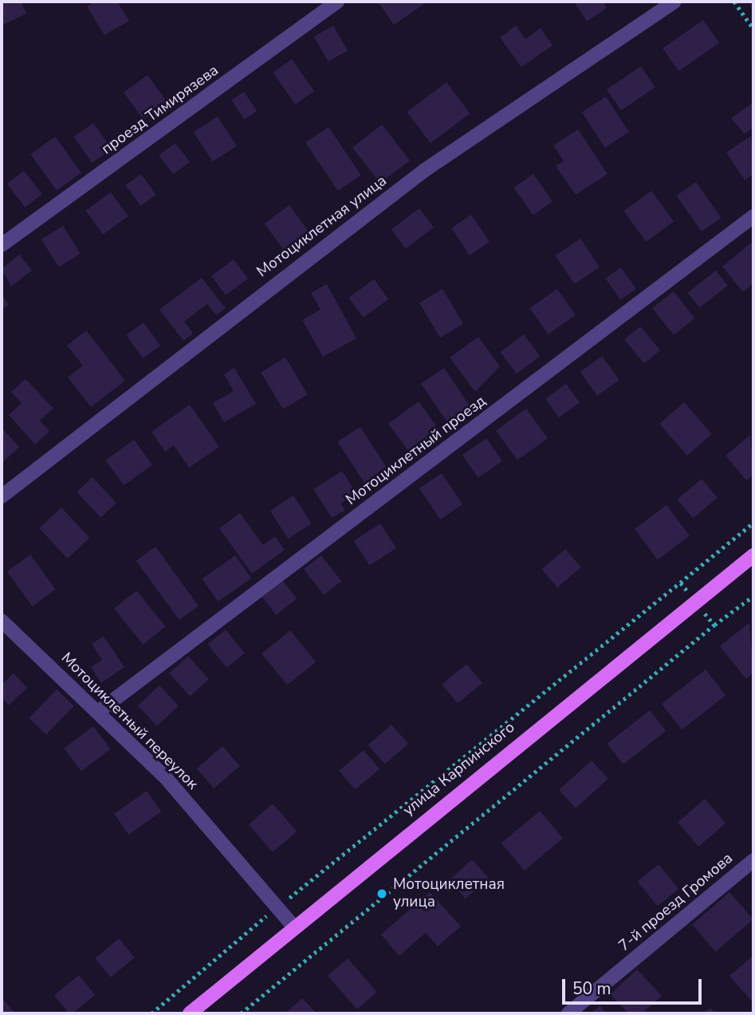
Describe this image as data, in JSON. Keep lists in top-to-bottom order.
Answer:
{
  "streets": {
    "main road": ["улица Карпинского"],
    "street": [
      "проезд Тимирязева",
      "Мотоциклетная улица",
      "Мотоциклетный проезд",
      "Мотоциклетный переулок",
      "7-й проезд Громова"
    ]
  },
  "crossings": [
    ["Мотоциклетный проезд", "Мотоциклетный переулок"],
    ["Мотоциклетный переулок", "улица Карпинского"]
  ],
  "places": ["Мотоциклетная улица"],
  "scale_bar": "50 m"
}
